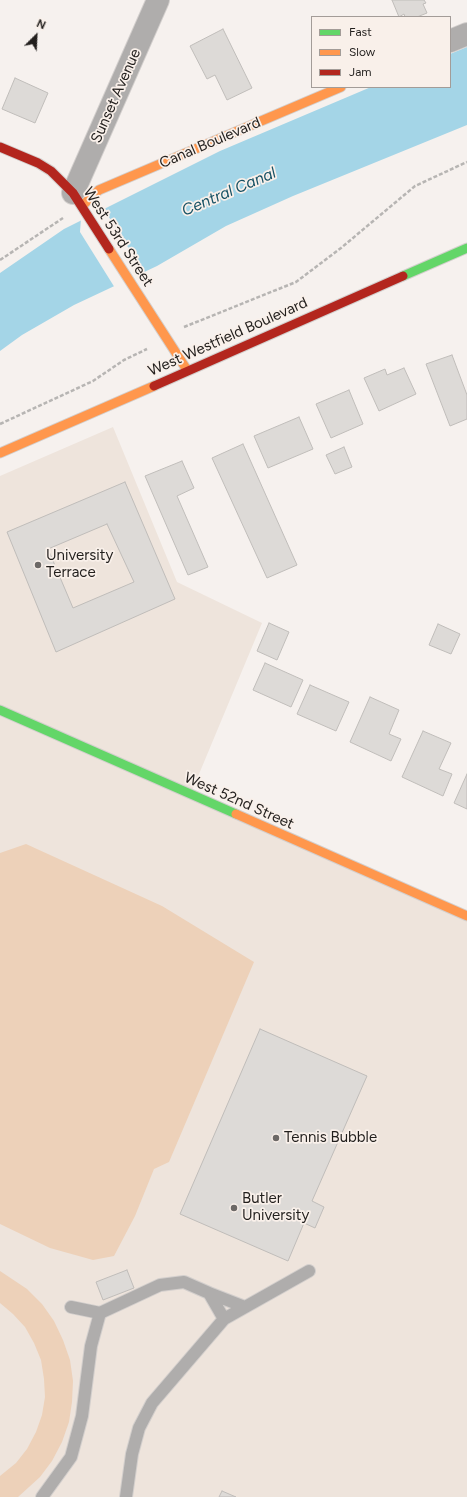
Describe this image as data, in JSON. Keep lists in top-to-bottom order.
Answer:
{
  "streets": {
    "street": [
      "Sunset Avenue",
      "Canal Boulevard",
      "West 53rd Street",
      "West Westfield Boulevard",
      "West 52nd Street"
    ]
  },
  "crossings": [
    ["Sunset Avenue", "Canal Boulevard"],
    ["Sunset Avenue", "West 53rd Street"],
    ["Canal Boulevard", "West 53rd Street"],
    ["West 53rd Street", "West Westfield Boulevard"]
  ],
  "water": ["Central Canal"],
  "places": ["University Terrace", "Tennis Bubble", "Butler University"],
  "legend": ["Fast", "Slow", "Jam"],
  "north": "top right"
}
